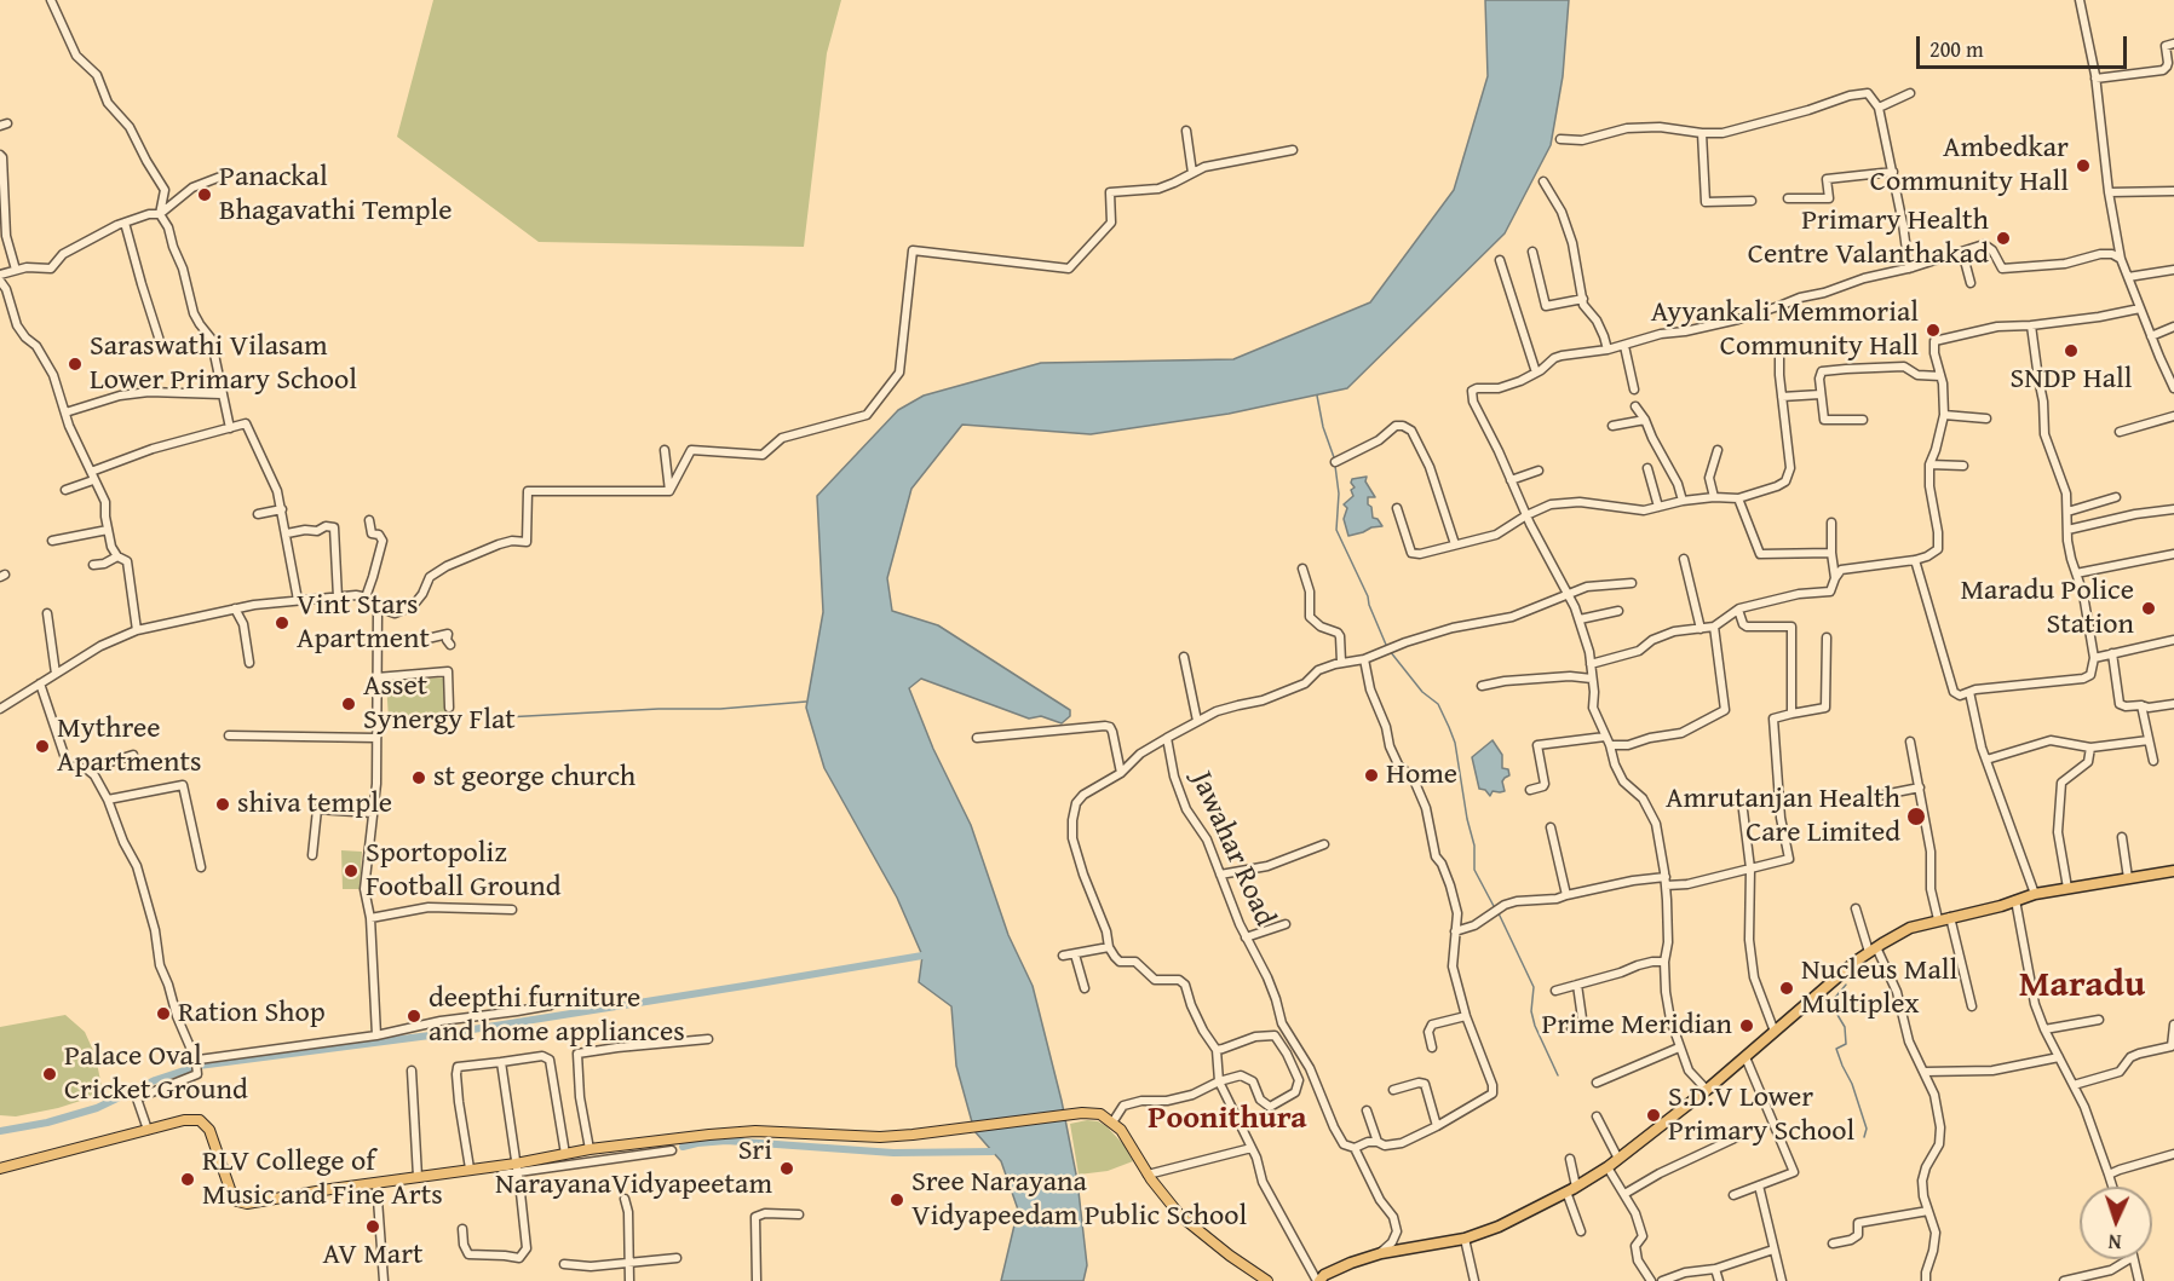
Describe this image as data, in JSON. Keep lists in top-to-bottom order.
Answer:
{
  "streets": {
    "street": ["Jawahar Road"]
  },
  "districts": ["Maradu", "Poonithura"],
  "places": [
    "Ambedkar Community Hall",
    "Panackal Bhagavathi Temple",
    "Primary Health Centre Valanthakad",
    "Ayyankali Memmorial Community Hall",
    "SNDP Hall",
    "Saraswathi Vilasam Lower Primary School",
    "Maradu Police Station",
    "Vint Stars Apartment",
    "Asset Synergy Flat",
    "Mythree Apartments",
    "Home",
    "st george church",
    "shiva temple",
    "Amrutanjan Health Care Limited",
    "Sportopoliz Football Ground",
    "Nucleus Mall Multiplex",
    "Ration Shop",
    "deepthi furniture and home appliances",
    "Prime Meridian",
    "Palace Oval Cricket Ground",
    "S.D.V Lower Primary School",
    "Sri NarayanaVidyapeetam",
    "RLV College of Music and Fine Arts",
    "Sree Narayana Vidyapeedam Public School",
    "AV Mart"
  ],
  "scale_bar": "200 m",
  "north": "bottom"
}
